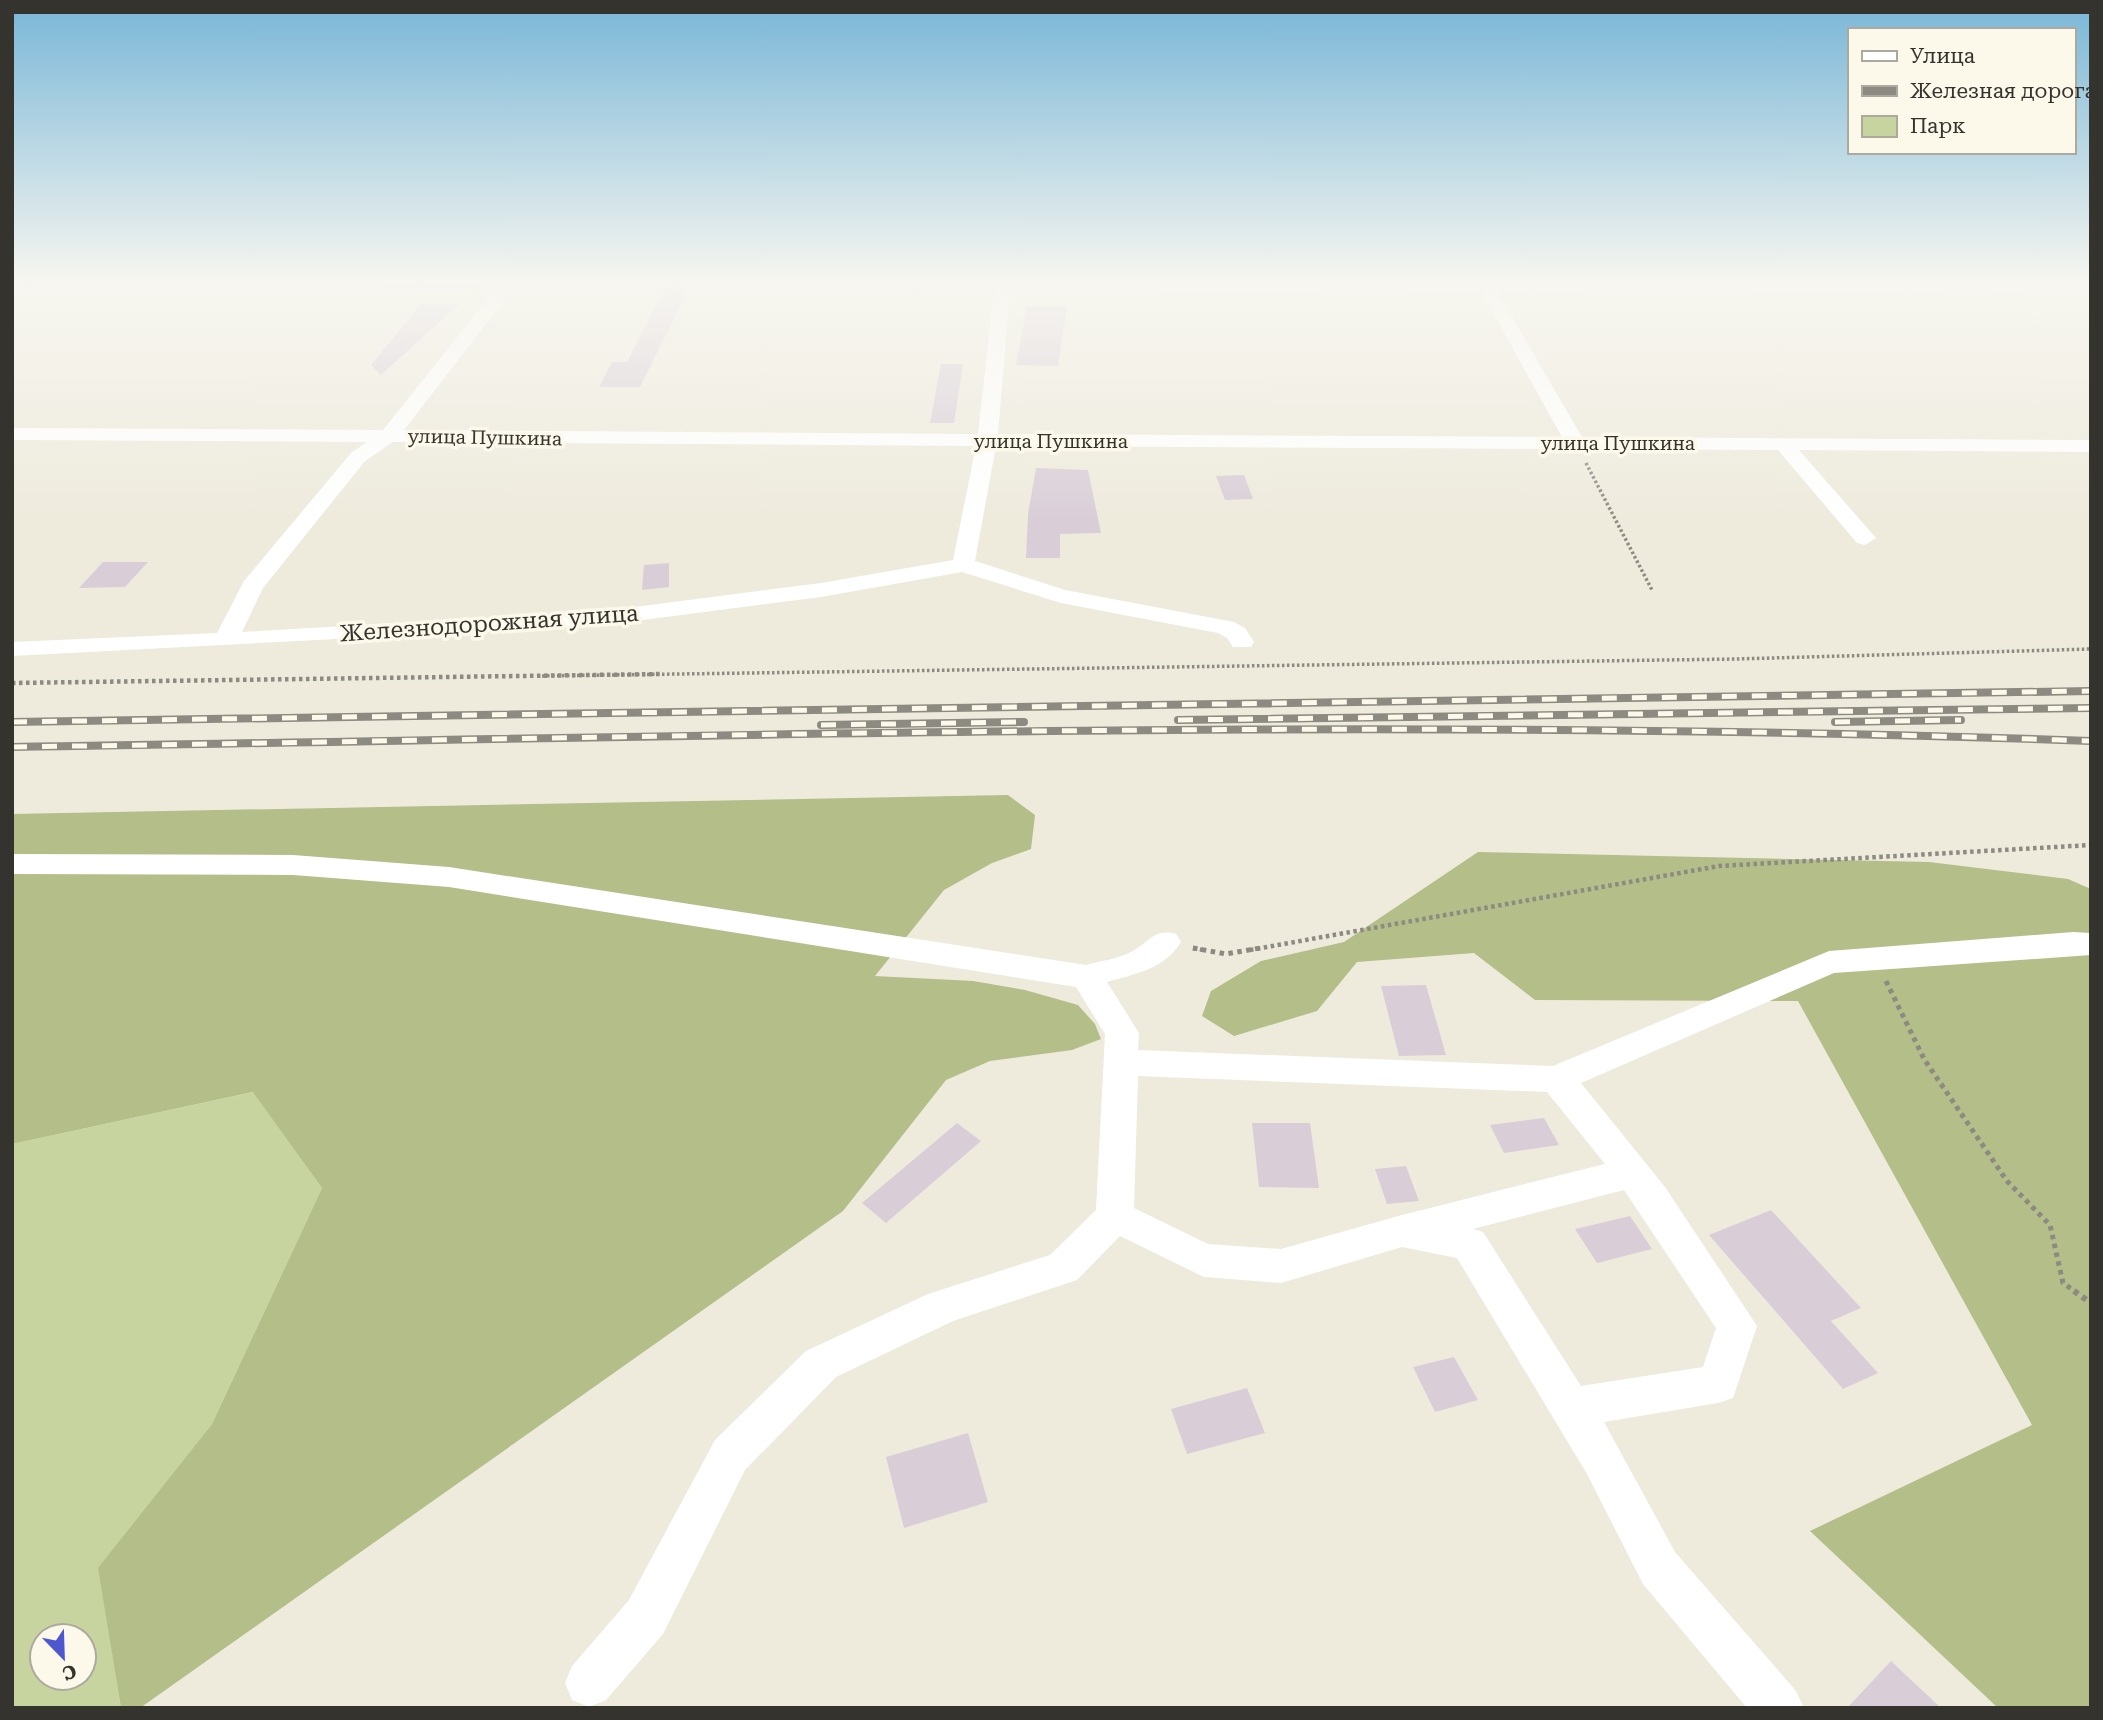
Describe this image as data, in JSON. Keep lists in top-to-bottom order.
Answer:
{
  "streets": {
    "street": ["улица Пушкина", "Железнодорожная улица"]
  },
  "legend": ["Улица", "Железная дорога", "Парк"],
  "north": "bottom right"
}
